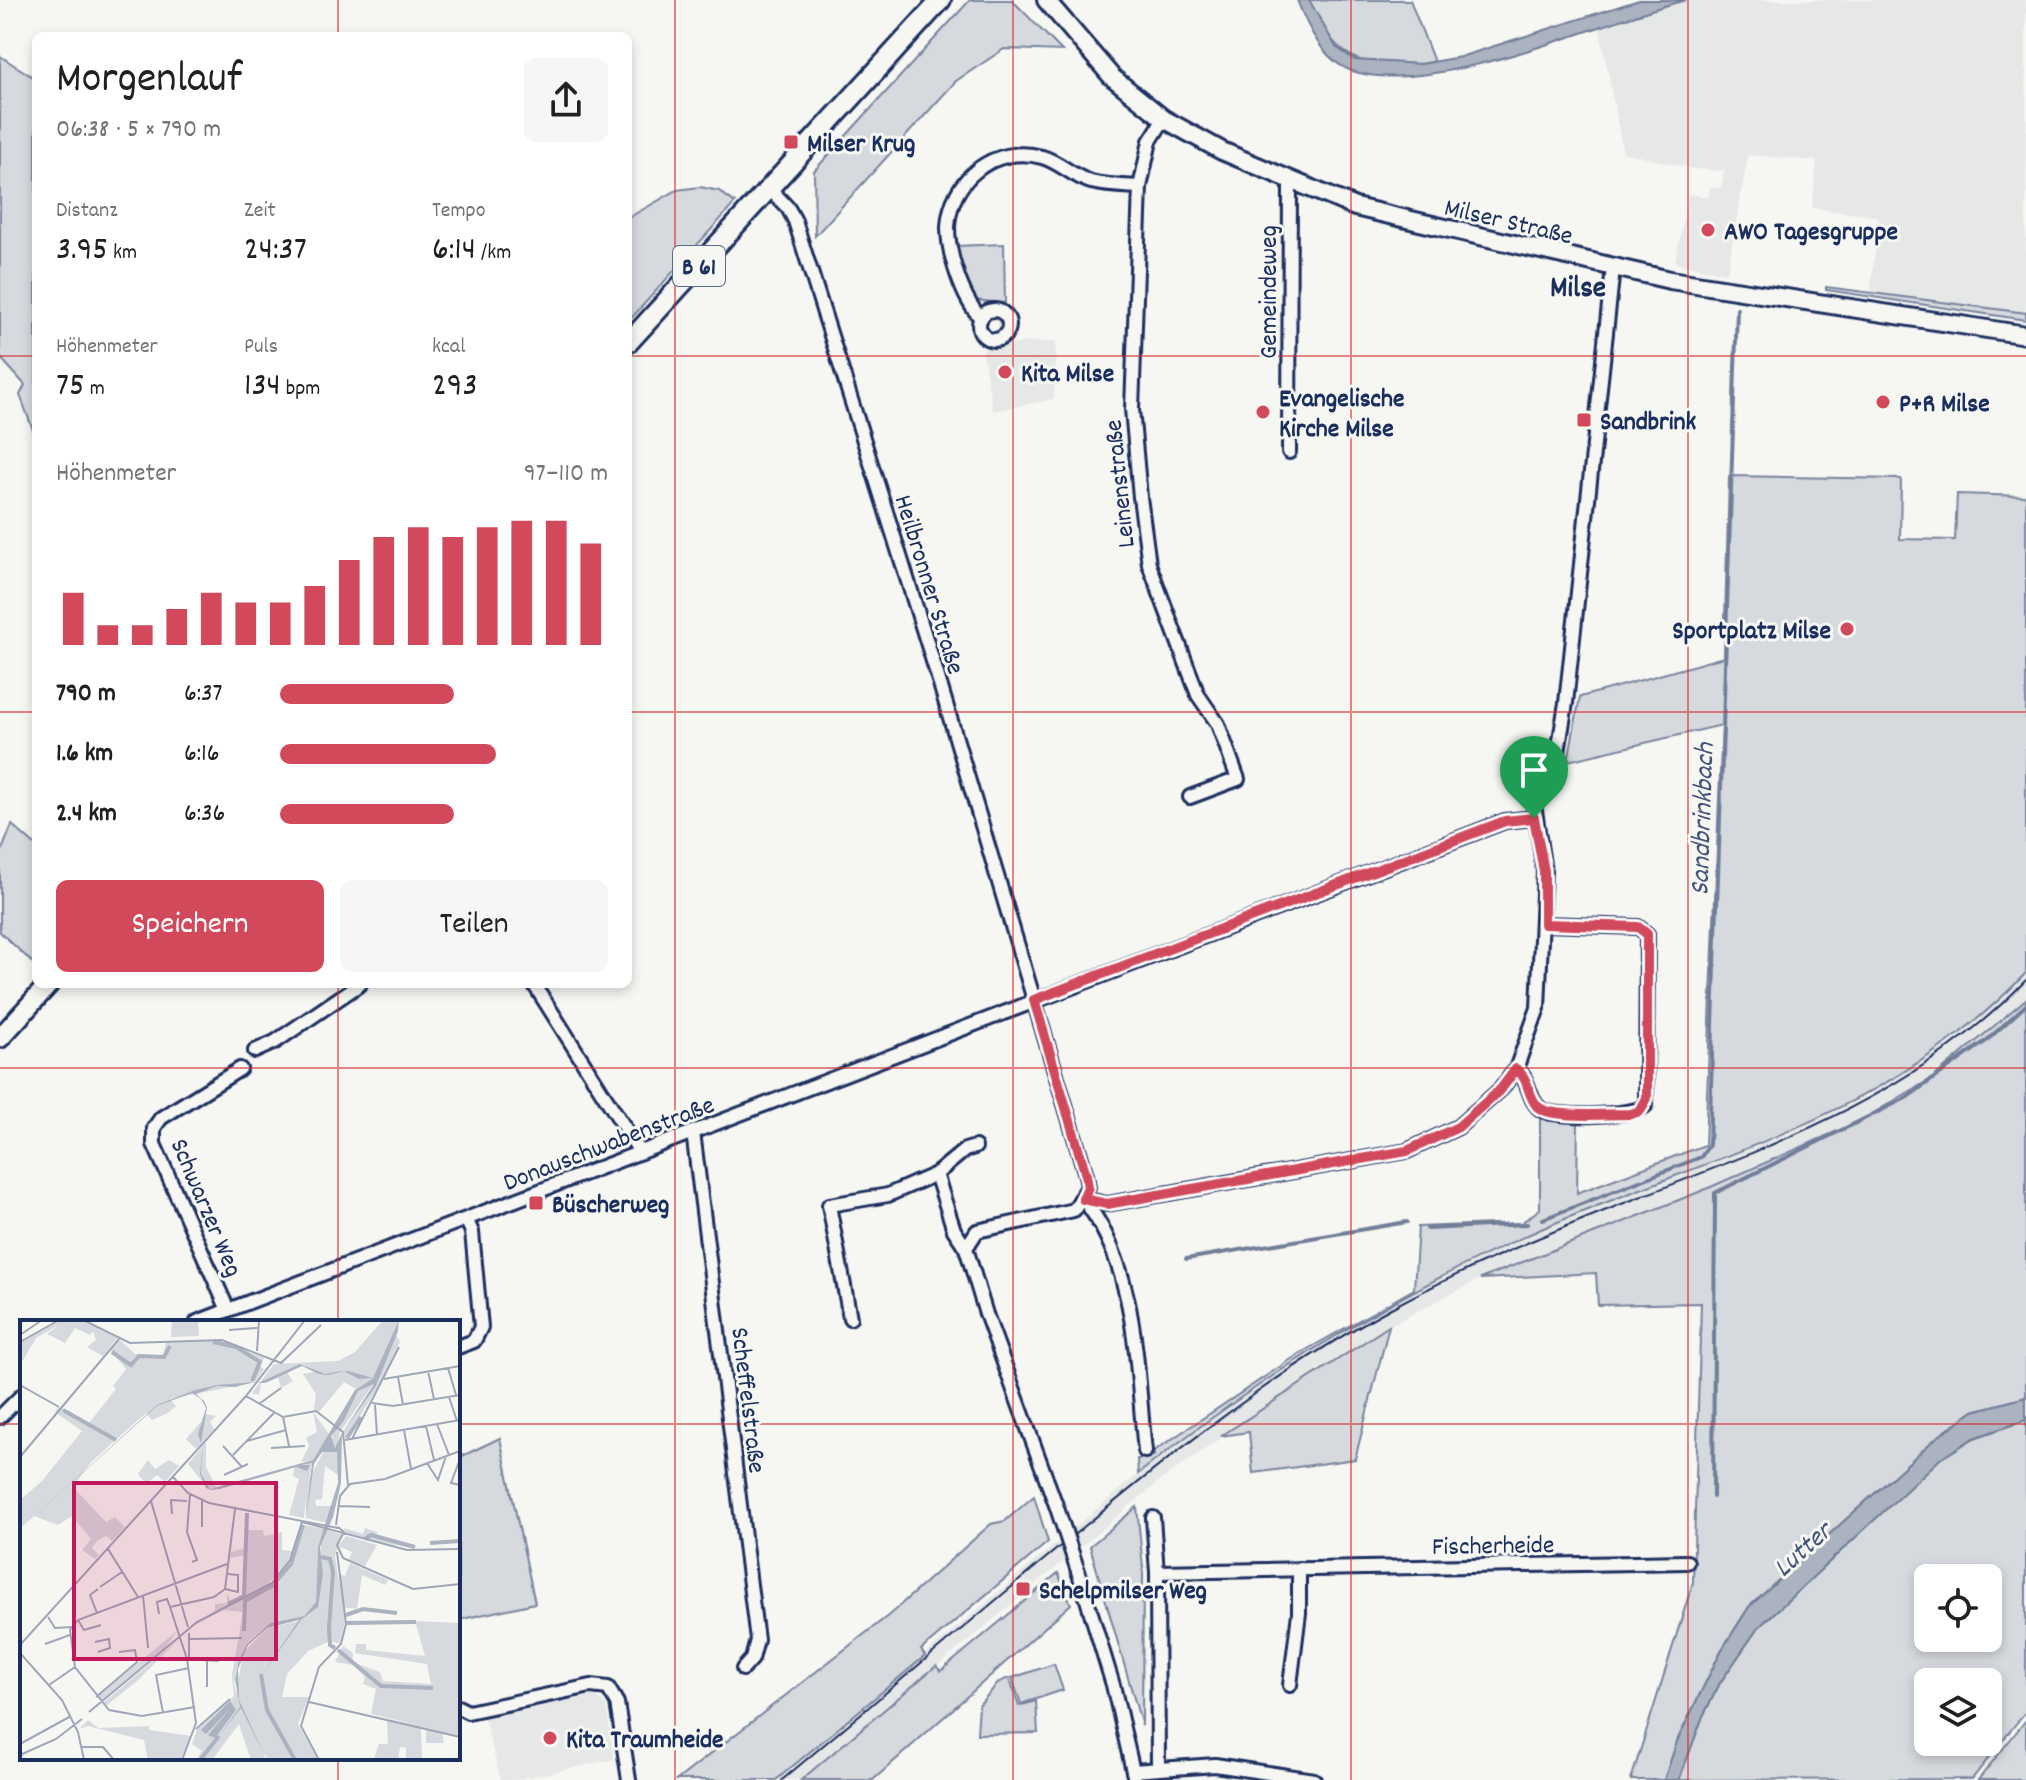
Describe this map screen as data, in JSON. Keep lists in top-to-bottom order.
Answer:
{
  "streets": {
    "main road": ["Milser Straße", "B 61"],
    "street": [
      "Gemeindeweg",
      "Leinenstraße",
      "Heilbronner Straße",
      "Donauschwabenstraße",
      "Schwarzer Weg",
      "Scheffelstraße",
      "Fischerheide"
    ]
  },
  "crossings": [
    ["Milser Straße", "Gemeindeweg"],
    ["Milser Straße", "Leinenstraße"],
    ["B 61", "Heilbronner Straße"],
    ["Heilbronner Straße", "Donauschwabenstraße"],
    ["Donauschwabenstraße", "Schwarzer Weg"],
    ["Donauschwabenstraße", "Scheffelstraße"]
  ],
  "districts": ["Milse"],
  "water": ["Sandbrinkbach", "Lutter"],
  "places": {
    "transit": [
      "Milser Krug",
      "Sandbrink",
      "Büscherweg",
      "Schelpmilser Weg"
    ],
    "other": [
      "AWO Tagesgruppe",
      "Kita Milse",
      "P+R Milse",
      "Evangelische Kirche Milse",
      "Sportplatz Milse",
      "Kita Traumheide"
    ]
  },
  "page": {
    "heading": ["Morgenlauf", "06:38 · 5 × 790 m"],
    "stats": [
      ["Distanz", "3.95 km"],
      ["Zeit", "24:37"],
      ["Tempo", "6:14 /km"],
      ["Höhenmeter", "75 m"],
      ["Puls", "134 bpm"],
      ["kcal", "293"]
    ],
    "chart": ["Höhenmeter", "97–110 m"],
    "list": [
      {
        "name": "790 m",
        "note": "6:37"
      },
      {
        "name": "1.6 km",
        "note": "6:16"
      },
      {
        "name": "2.4 km",
        "note": "6:36"
      }
    ],
    "buttons": ["Speichern", "Teilen"]
  }
}
